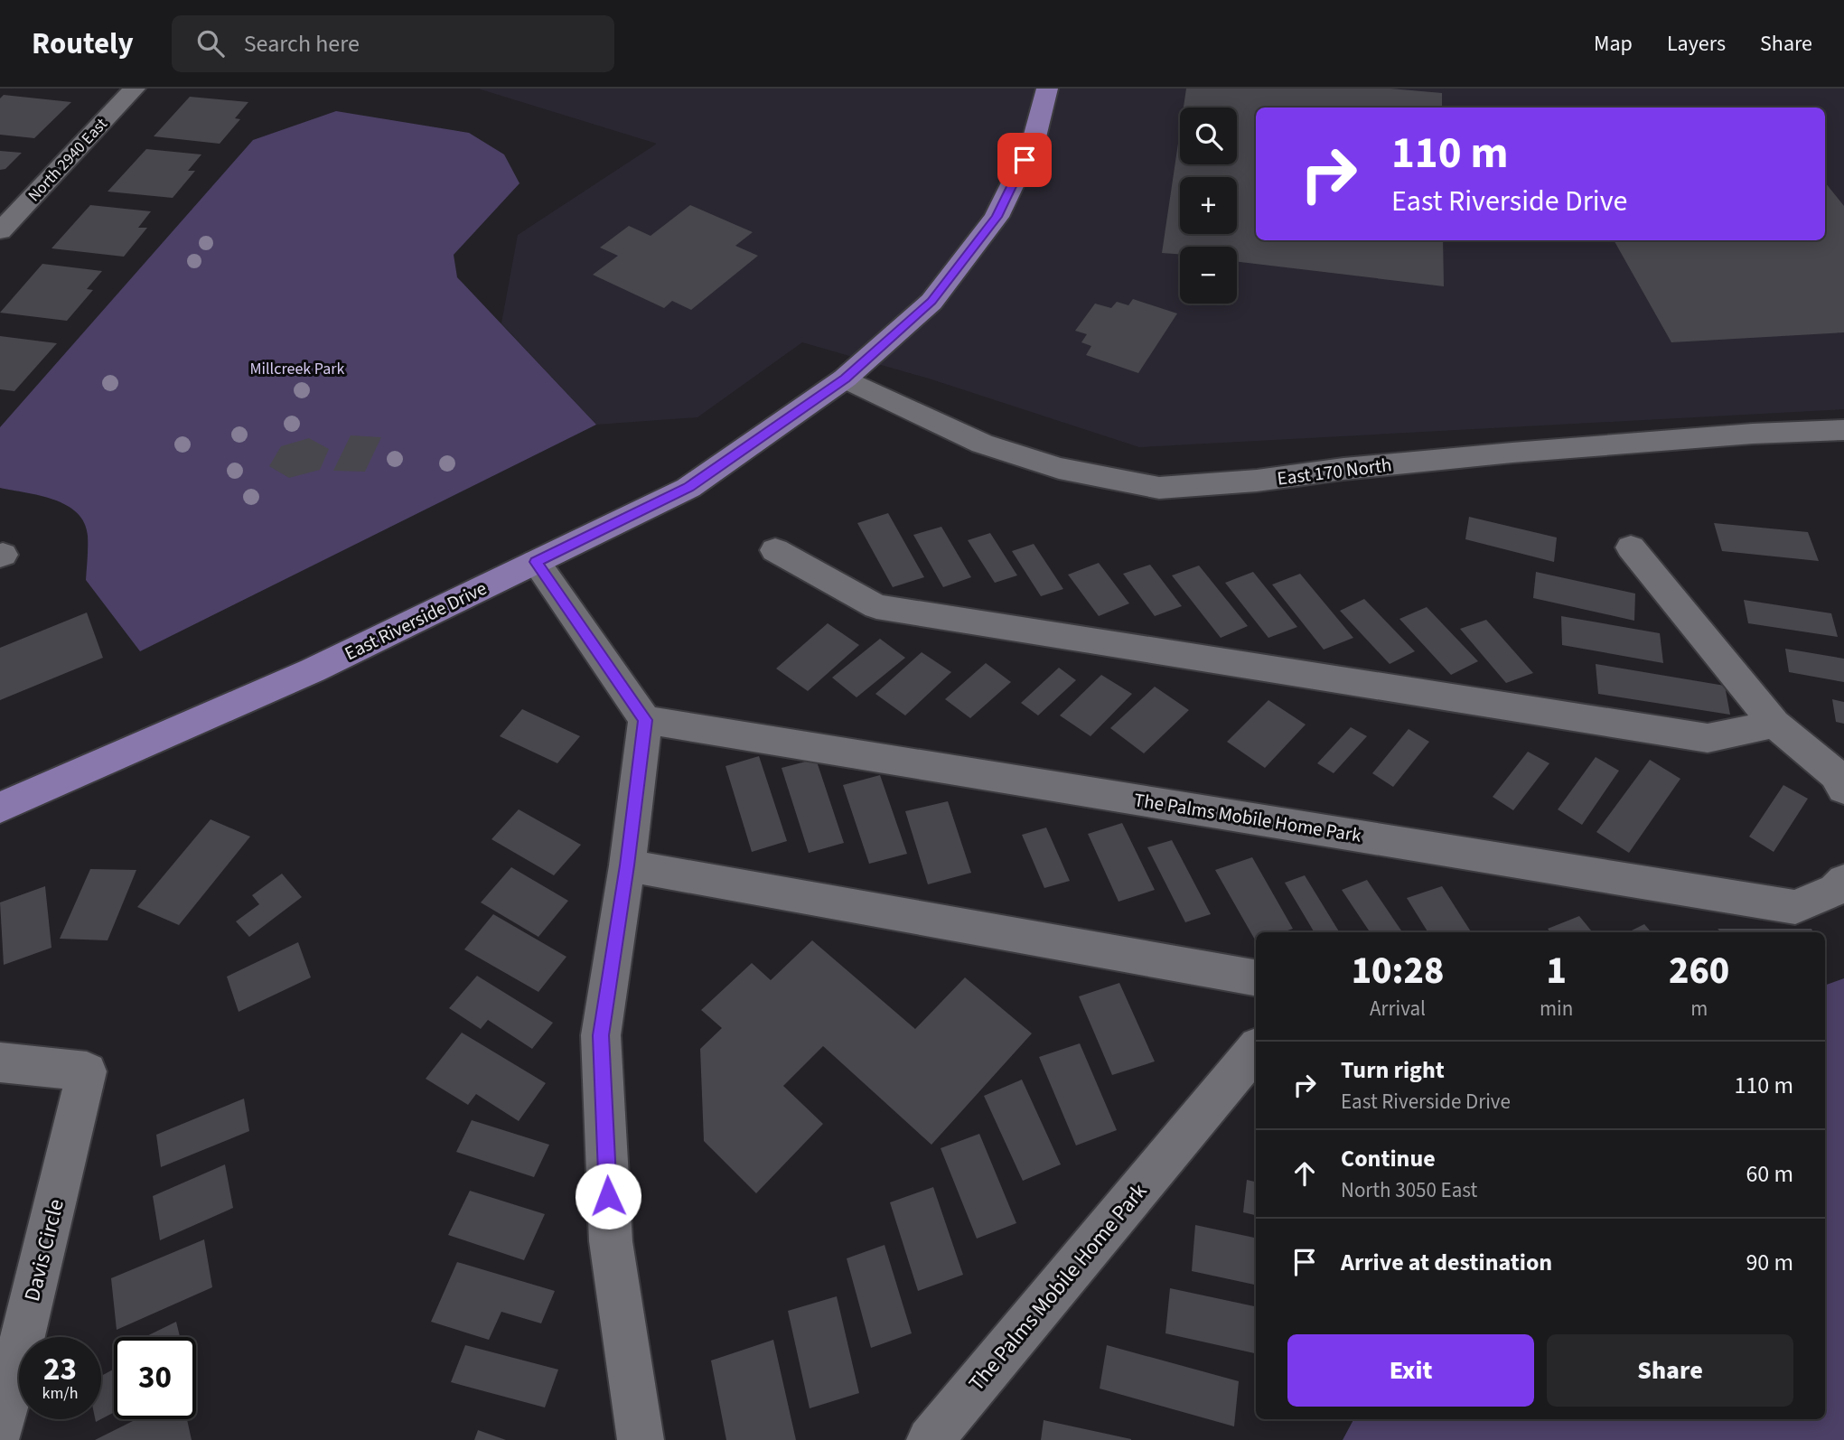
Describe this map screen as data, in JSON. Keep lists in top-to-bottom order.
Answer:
{
  "streets": {
    "main road": ["East Riverside Drive"],
    "street": [
      "North 2940 East",
      "East 170 North",
      "The Palms Mobile Home Park",
      "Davis Circle"
    ]
  },
  "crossings": [
    ["East 170 North", "East Riverside Drive"]
  ],
  "parks": ["Millcreek Park"],
  "page": {
    "header": "Routely",
    "search": "Search here",
    "nav": ["Map", "Layers", "Share"],
    "map_buttons": ["+", "−"],
    "turn": ["110 m", "East Riverside Drive"],
    "eta": [
      "10:28",
      "Arrival",
      "1",
      "min",
      "260",
      "m"
    ],
    "list": [
      {
        "name": "Turn right",
        "note": "East Riverside Drive",
        "value": "110 m"
      },
      {
        "name": "Continue",
        "note": "North 3050 East",
        "value": "60 m"
      },
      {
        "name": "Arrive at destination",
        "value": "90 m"
      }
    ],
    "buttons": ["Exit", "Share"],
    "speed": "23 km/h",
    "limit": "30"
  }
}
